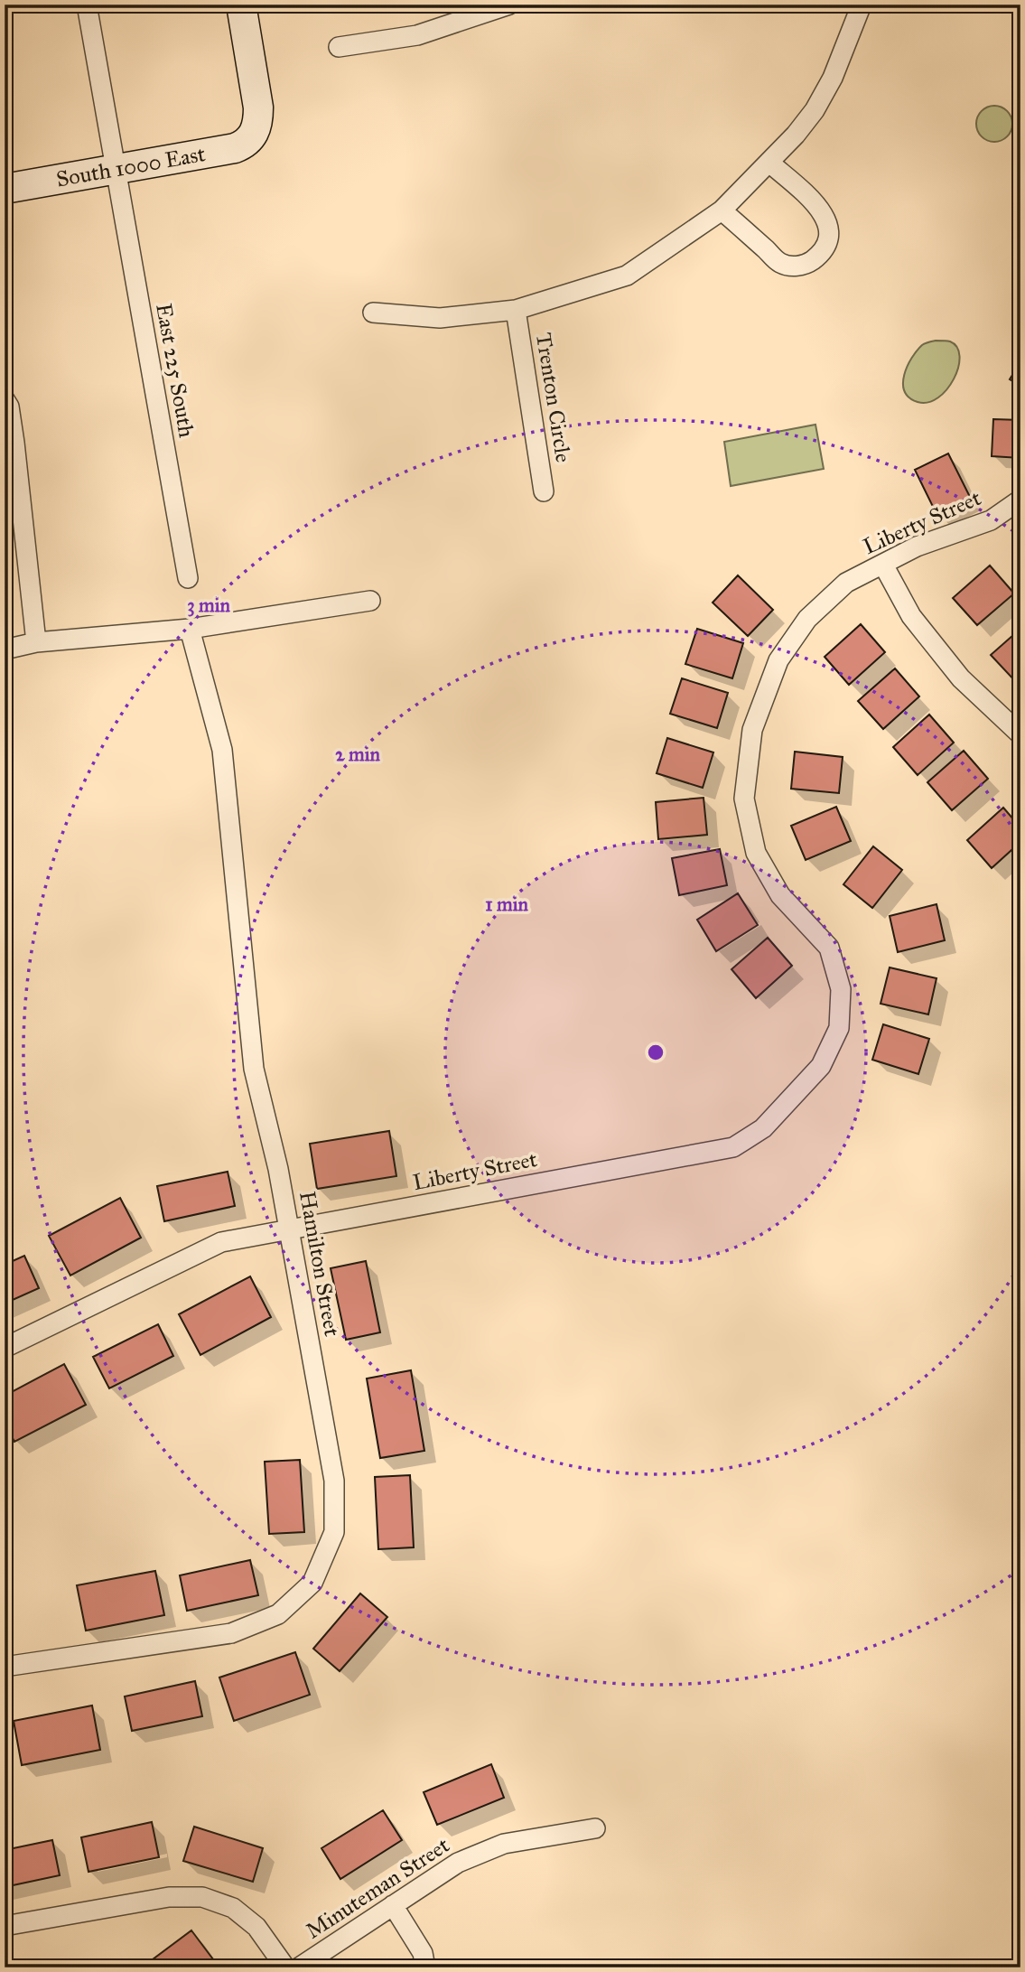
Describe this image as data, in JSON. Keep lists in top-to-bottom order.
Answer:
{
  "streets": {
    "street": [
      "South 1000 East",
      "East 225 South",
      "Trenton Circle",
      "Liberty Street",
      "Hamilton Street",
      "Minuteman Street"
    ]
  },
  "crossings": [
    ["South 1000 East", "East 225 South"],
    ["Liberty Street", "Hamilton Street"]
  ],
  "rings": ["3 min", "2 min", "1 min"]
}
